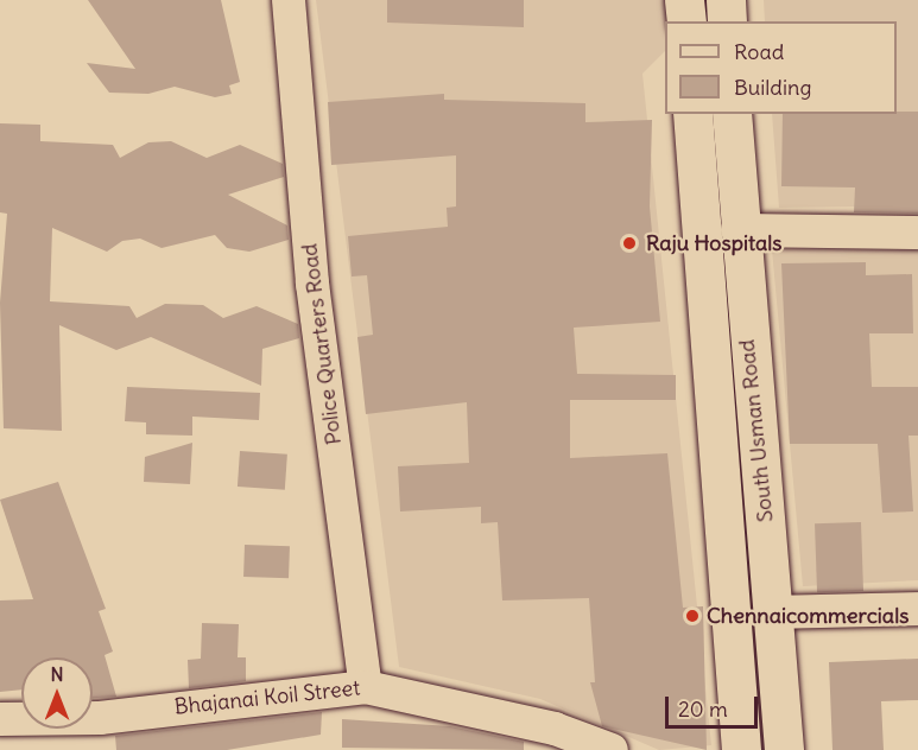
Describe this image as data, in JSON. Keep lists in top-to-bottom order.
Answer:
{
  "streets": {
    "main road": ["South Usman Road"],
    "street": ["Police Quarters Road", "Bhajanai Koil Street"]
  },
  "crossings": [
    ["Police Quarters Road", "Bhajanai Koil Street"]
  ],
  "places": ["Raju Hospitals", "Chennaicommercials"],
  "legend": ["Road", "Building"],
  "scale_bar": "20 m",
  "north": "top"
}
